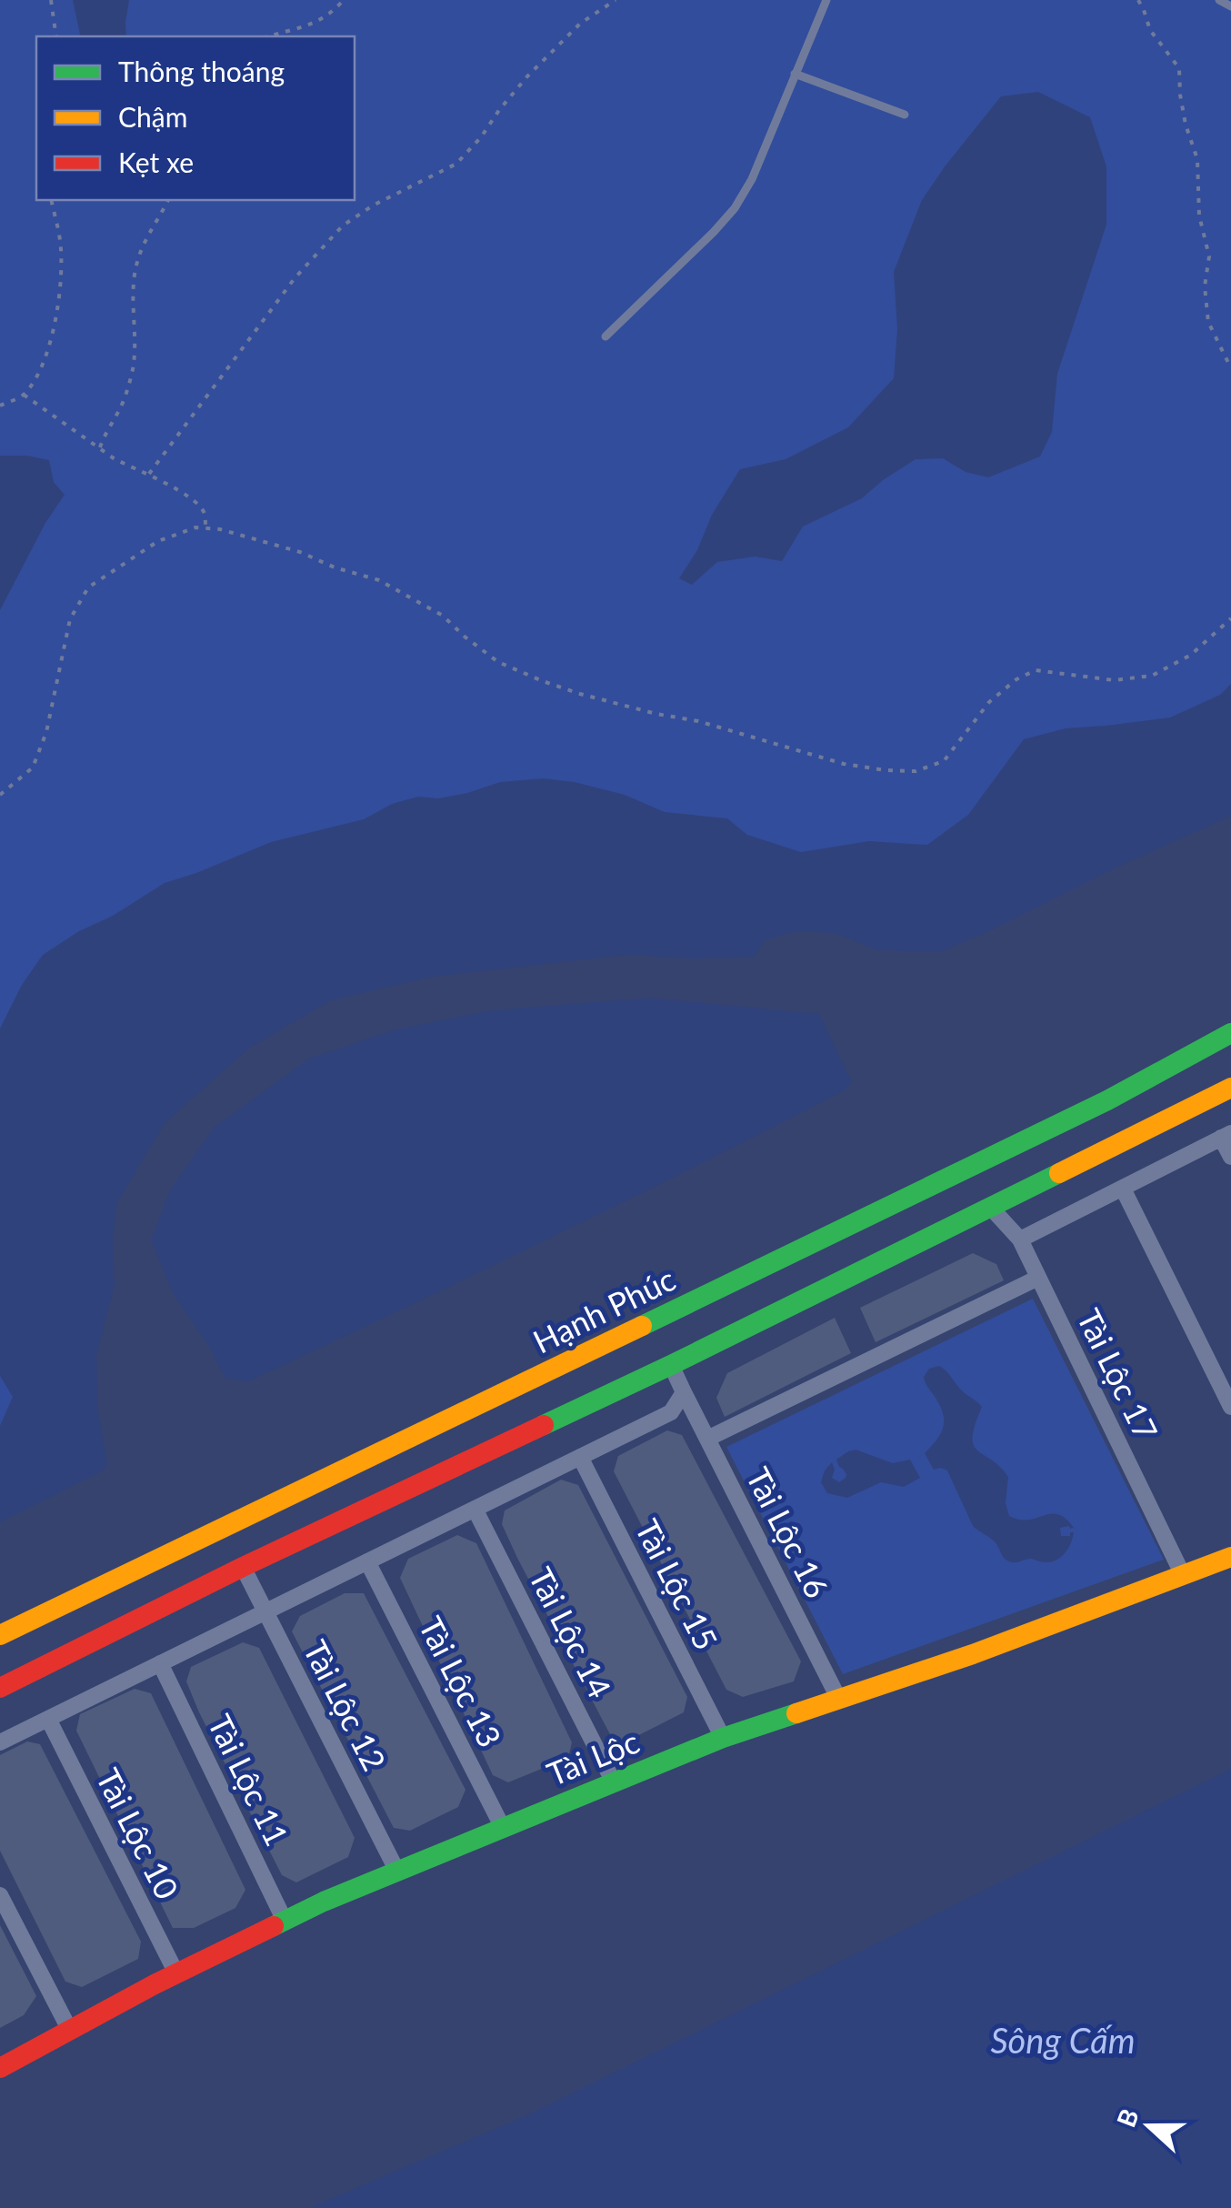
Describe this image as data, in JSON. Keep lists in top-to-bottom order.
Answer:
{
  "streets": {
    "street": [
      "Hạnh Phúc",
      "Tài Lộc 17",
      "Tài Lộc 16",
      "Tài Lộc 15",
      "Tài Lộc 14",
      "Tài Lộc 13",
      "Tài Lộc 12",
      "Tài Lộc",
      "Tài Lộc 11",
      "Tài Lộc 10"
    ]
  },
  "crossings": [
    ["Hạnh Phúc", "Tài Lộc 17"],
    ["Hạnh Phúc", "Tài Lộc 16"],
    ["Hạnh Phúc", "Tài Lộc 12"],
    ["Tài Lộc 17", "Tài Lộc"],
    ["Tài Lộc 16", "Tài Lộc"],
    ["Tài Lộc 15", "Tài Lộc"],
    ["Tài Lộc 14", "Tài Lộc"],
    ["Tài Lộc 13", "Tài Lộc"],
    ["Tài Lộc 12", "Tài Lộc"],
    ["Tài Lộc", "Tài Lộc 11"],
    ["Tài Lộc", "Tài Lộc 10"]
  ],
  "water": ["Sông Cấm"],
  "legend": ["Thông thoáng", "Chậm", "Kẹt xe"],
  "north": "left"
}
